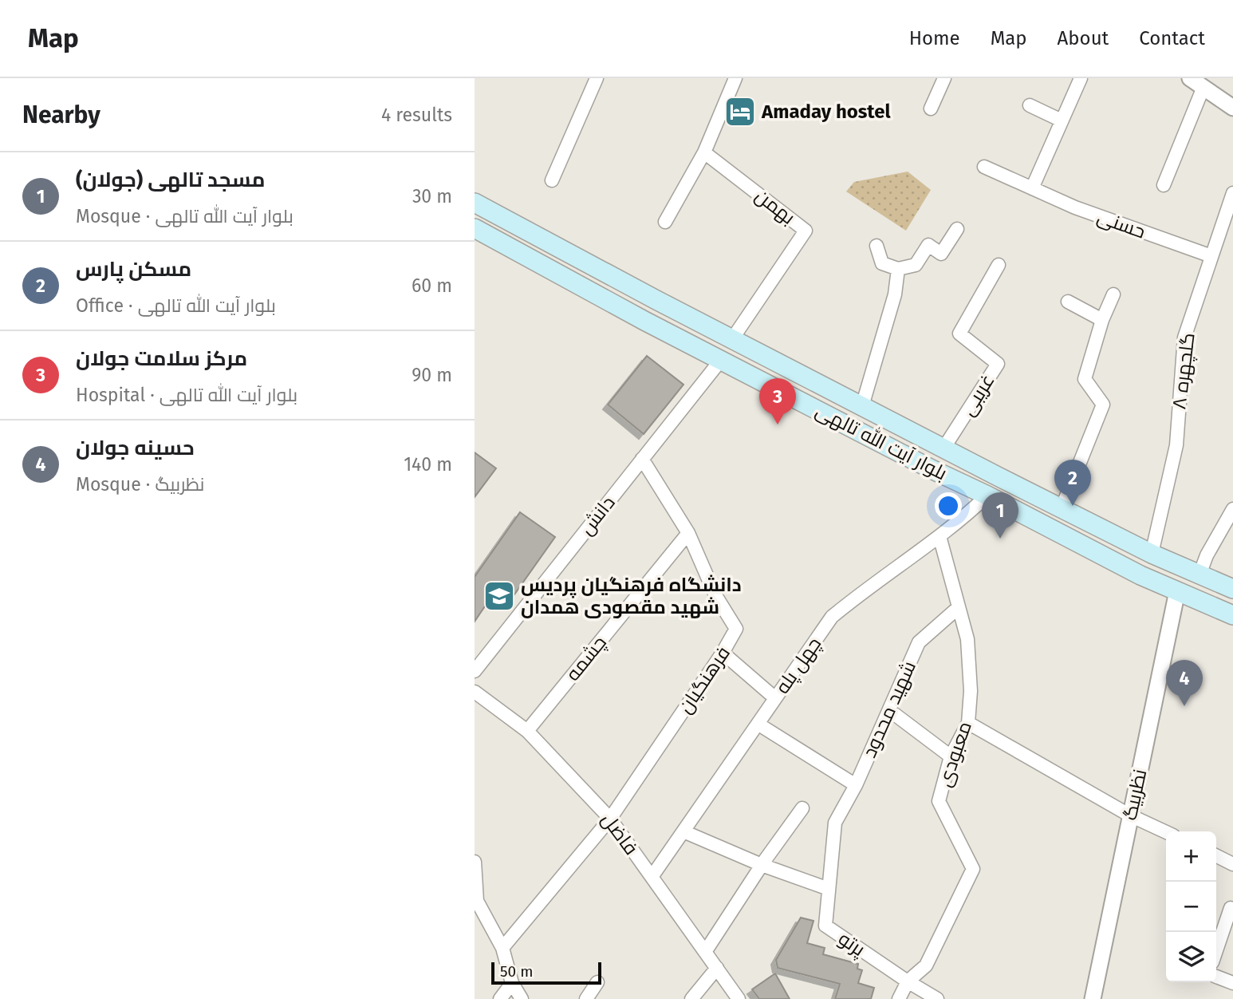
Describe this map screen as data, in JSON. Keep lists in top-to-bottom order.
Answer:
{
  "streets": {
    "main road": ["بلوار آیت الله تالهی"],
    "street": [
      "بهمن",
      "حسنی",
      "گلچهره ۸",
      "غریبی",
      "دانش",
      "چشمه",
      "چهل پله",
      "فرهنگیان",
      "شهید محدود",
      "معبودی",
      "نظربیگ",
      "فاضل",
      "پرتو"
    ]
  },
  "crossings": [
    ["بهمن", "بلوار آیت الله تالهی"],
    ["حسنی", "گلچهره ۸"],
    ["گلچهره ۸", "بلوار آیت الله تالهی"],
    ["غریبی", "بلوار آیت الله تالهی"],
    ["بلوار آیت الله تالهی", "دانش"],
    ["بلوار آیت الله تالهی", "چهل پله"],
    ["بلوار آیت الله تالهی", "نظربیگ"],
    ["چشمه", "فرهنگیان"],
    ["چشمه", "فاضل"],
    ["چهل پله", "معبودی"],
    ["چهل پله", "فاضل"],
    ["فرهنگیان", "فاضل"],
    ["شهید محدود", "معبودی"],
    ["شهید محدود", "پرتو"],
    ["معبودی", "پرتو"]
  ],
  "places": {
    "hotel": ["Amaday hostel"],
    "school or university": ["دانشگاه فرهنگیان پردیس شهید مقصودی همدان"]
  },
  "scale_bar": "50 m",
  "page": {
    "header": "Map",
    "nav": [
      "Home",
      "Map",
      "About",
      "Contact"
    ],
    "heading": ["Nearby", "4 results"],
    "list": [
      {
        "mark": "1",
        "name": "مسجد تالهی (جولان)",
        "note": "Mosque · بلوار آیت الله تالهی",
        "value": "30 m"
      },
      {
        "mark": "2",
        "name": "مسکن پارس",
        "note": "Office · بلوار آیت الله تالهی",
        "value": "60 m"
      },
      {
        "mark": "3",
        "name": "مرکز سلامت جولان",
        "note": "Hospital · بلوار آیت الله تالهی",
        "value": "90 m"
      },
      {
        "mark": "4",
        "name": "حسینه جولان",
        "note": "Mosque · نظربیگ",
        "value": "140 m"
      }
    ],
    "pins": [
      "3",
      "2",
      "1",
      "4"
    ],
    "map_buttons": ["+", "−"],
    "scale": "50 m"
  }
}
